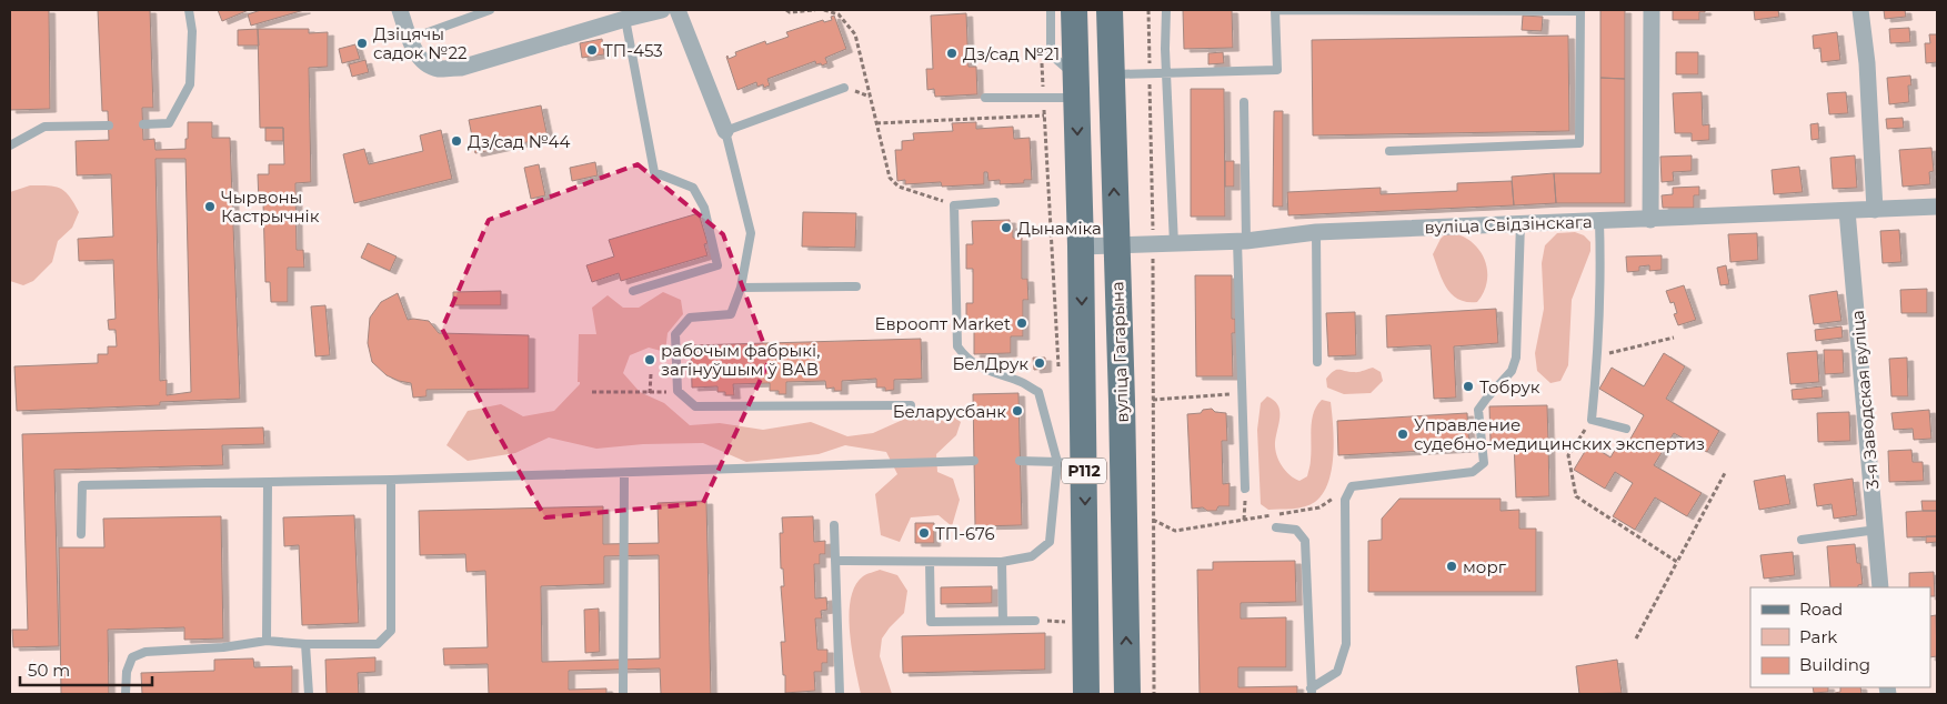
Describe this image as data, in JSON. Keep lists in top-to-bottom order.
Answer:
{
  "streets": {
    "main road": ["вуліца Гагарына", "Р112"],
    "street": ["вуліца Свідзінскага", "3-я Заводская вуліца"]
  },
  "crossings": [
    ["вуліца Свідзінскага", "вуліца Гагарына"],
    ["вуліца Свідзінскага", "3-я Заводская вуліца"],
    ["вуліца Свідзінскага", "Р112"]
  ],
  "places": [
    "Дзіцячы садок №22",
    "ТП-453",
    "Дз/сад №21",
    "Дз/сад №44",
    "Чырвоны Кастрычнік",
    "Дынаміка",
    "Евроопт Market",
    "рабочым фабрыкі, загінуўшым ў ВАВ",
    "БелДрук",
    "Тобрук",
    "Беларусбанк",
    "Управление судебно-медицинских экспертиз",
    "ТП-676",
    "морг"
  ],
  "legend": ["Road", "Park", "Building"],
  "scale_bar": "50 m"
}
